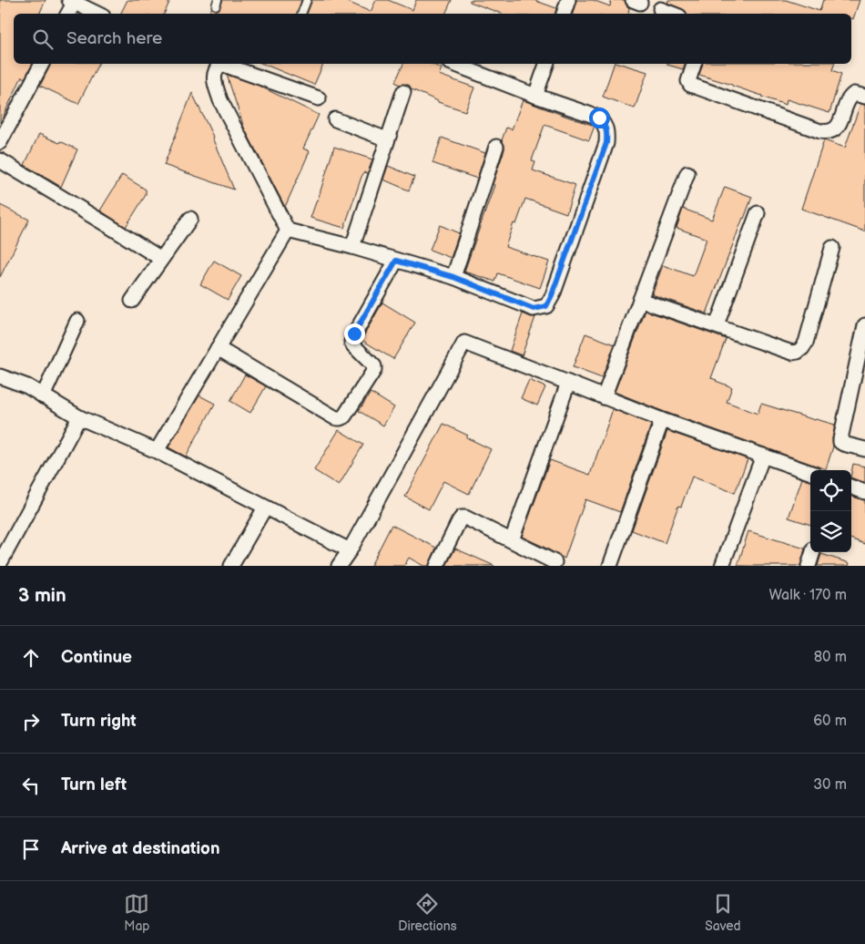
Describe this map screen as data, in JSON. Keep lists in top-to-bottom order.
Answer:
{
  "page": {
    "search": "Search here",
    "heading": ["3 min", "Walk · 170 m"],
    "list": [
      ["Continue", "80 m"],
      ["Turn right", "60 m"],
      ["Turn left", "30 m"],
      "Arrive at destination"
    ],
    "nav": ["Map", "Directions", "Saved"]
  }
}
